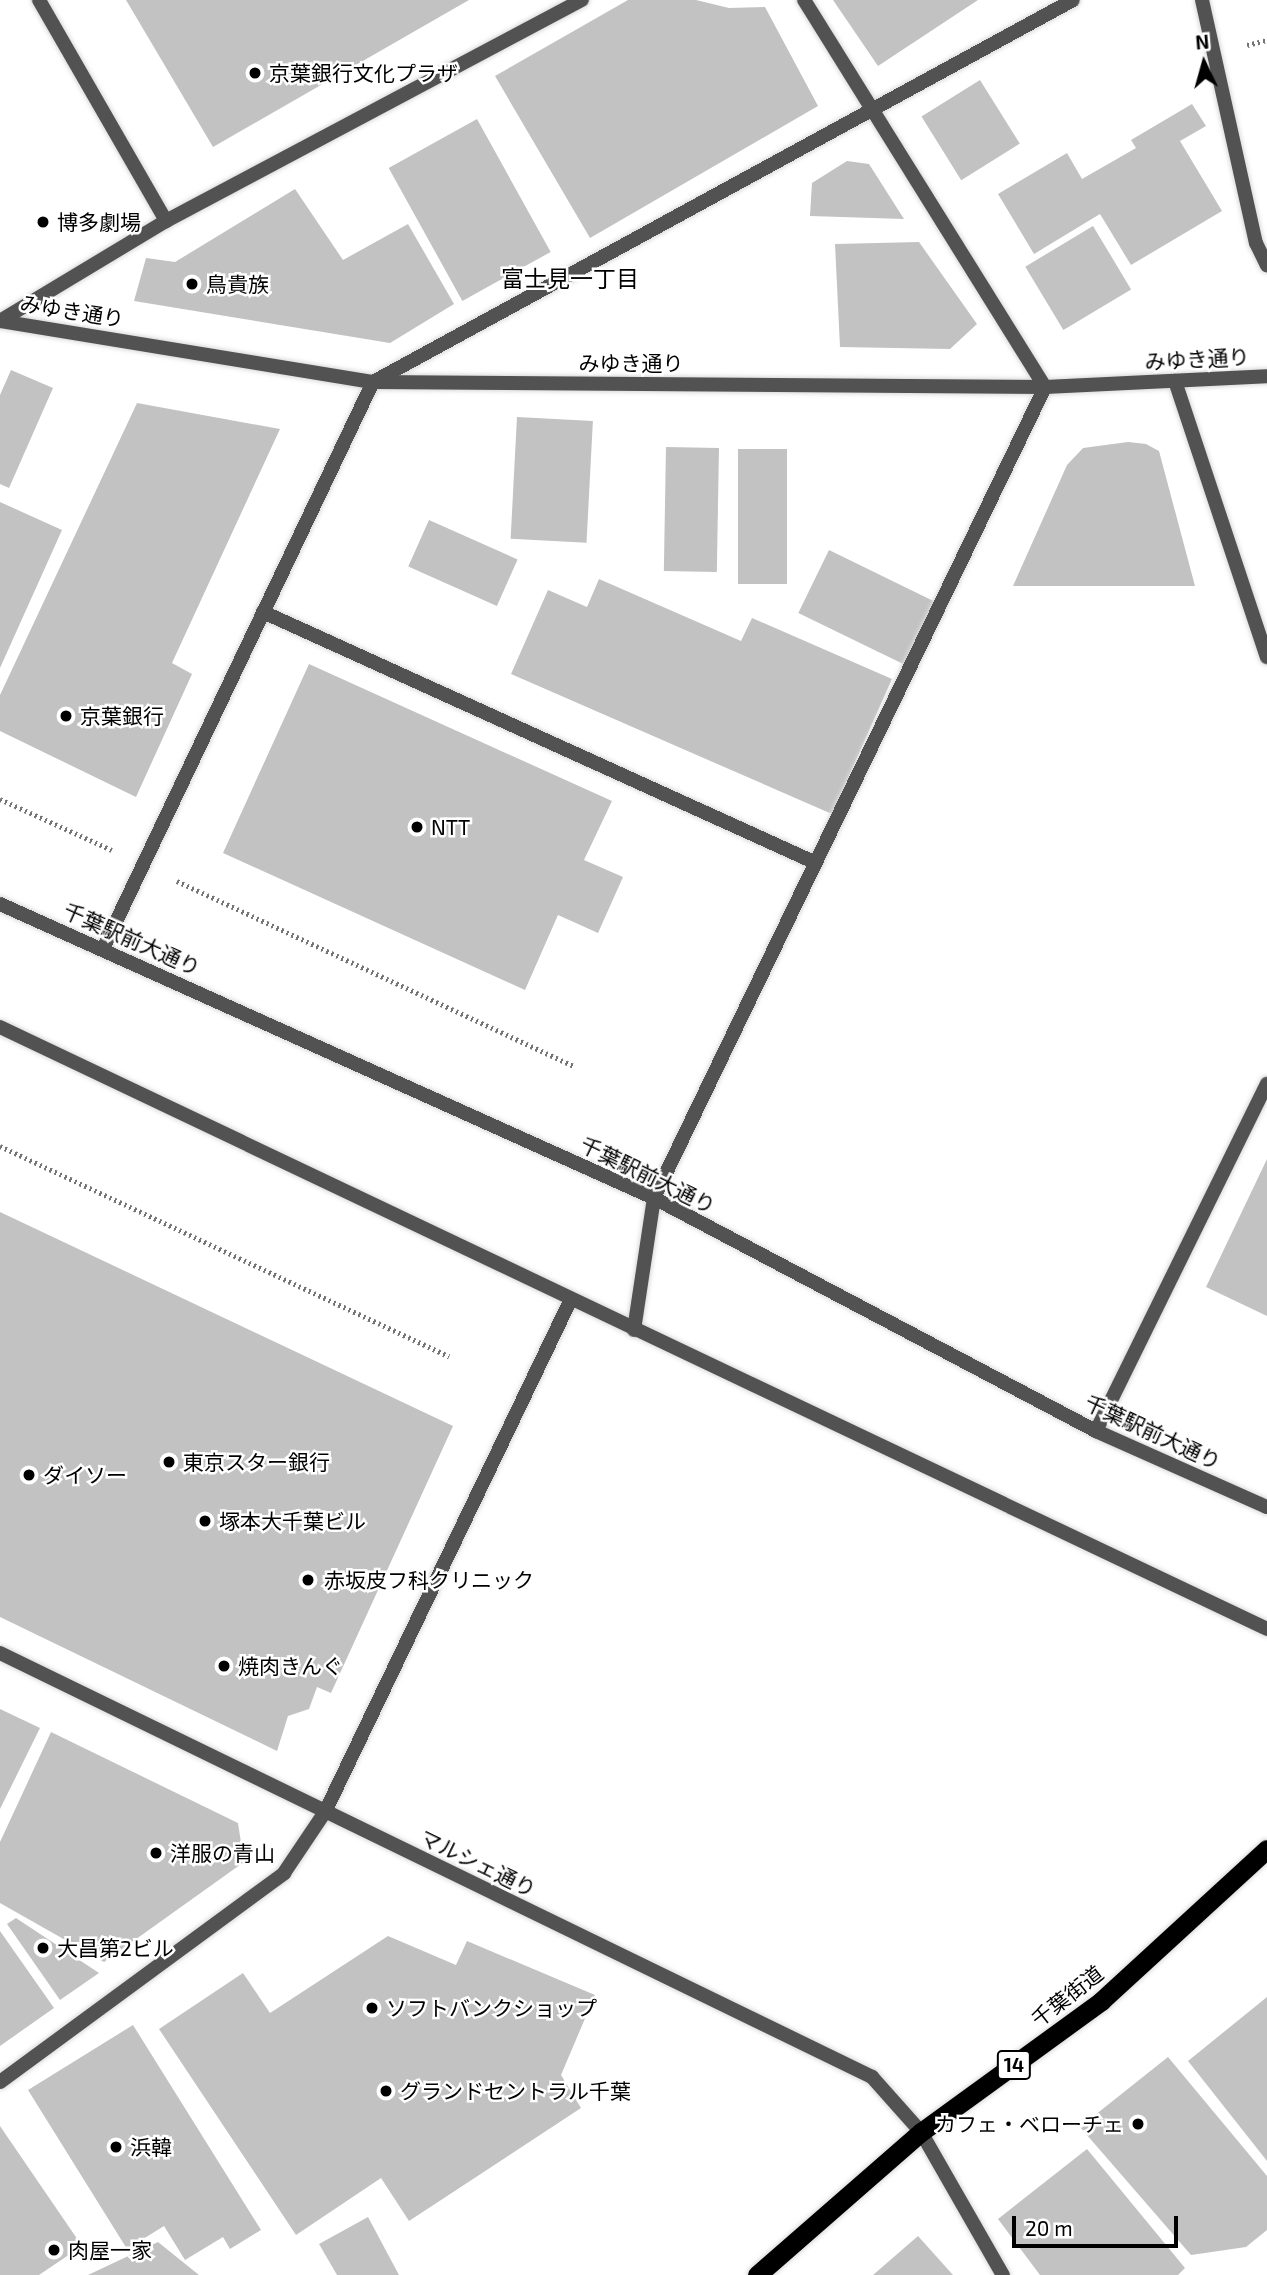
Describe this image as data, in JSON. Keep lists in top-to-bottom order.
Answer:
{
  "streets": {
    "highway": ["千葉街道", "14"],
    "street": ["みゆき通り", "千葉駅前大通り", "マルシェ通り"]
  },
  "crossings": [
    ["マルシェ通り", "千葉街道"]
  ],
  "districts": ["富士見一丁目"],
  "places": [
    "京葉銀行文化プラザ",
    "博多劇場",
    "鳥貴族",
    "京葉銀行",
    "NTT",
    "東京スター銀行",
    "ダイソー",
    "塚本大千葉ビル",
    "赤坂皮フ科クリニック",
    "焼肉きんぐ",
    "洋服の青山",
    "大昌第2ビル",
    "ソフトバンクショップ",
    "グランドセントラル千葉",
    "カフェ・ベローチェ",
    "浜韓",
    "肉屋一家"
  ],
  "scale_bar": "20 m",
  "north": "top"
}
